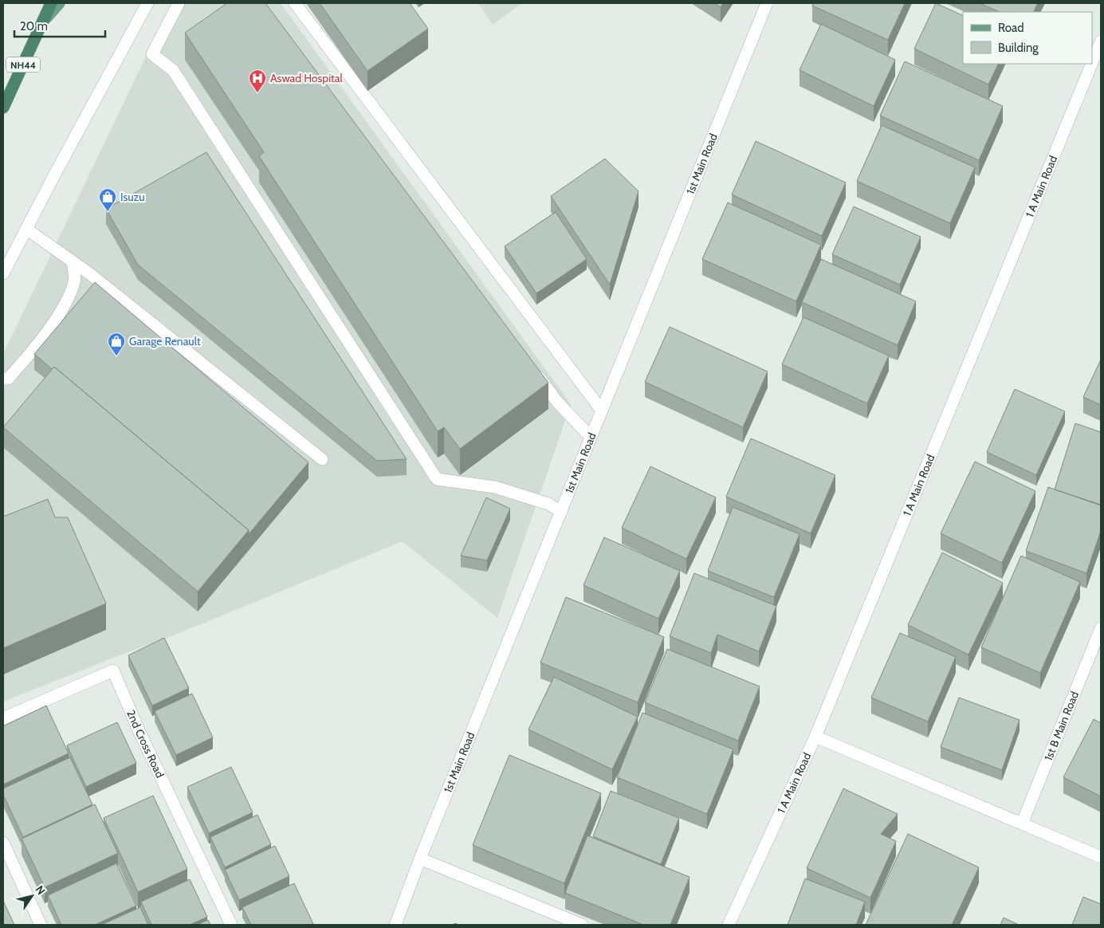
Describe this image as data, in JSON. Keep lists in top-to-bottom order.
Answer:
{
  "streets": {
    "highway": ["NH44"],
    "street": [
      "1st Main Road",
      "1 A Main Road",
      "1st B Main Road",
      "2nd Cross Road"
    ]
  },
  "places": {
    "hospital": ["Aswad Hospital"],
    "shop": ["Isuzu", "Garage Renault"]
  },
  "legend": ["Road", "Building"],
  "scale_bar": "20 m",
  "north": "top right"
}
